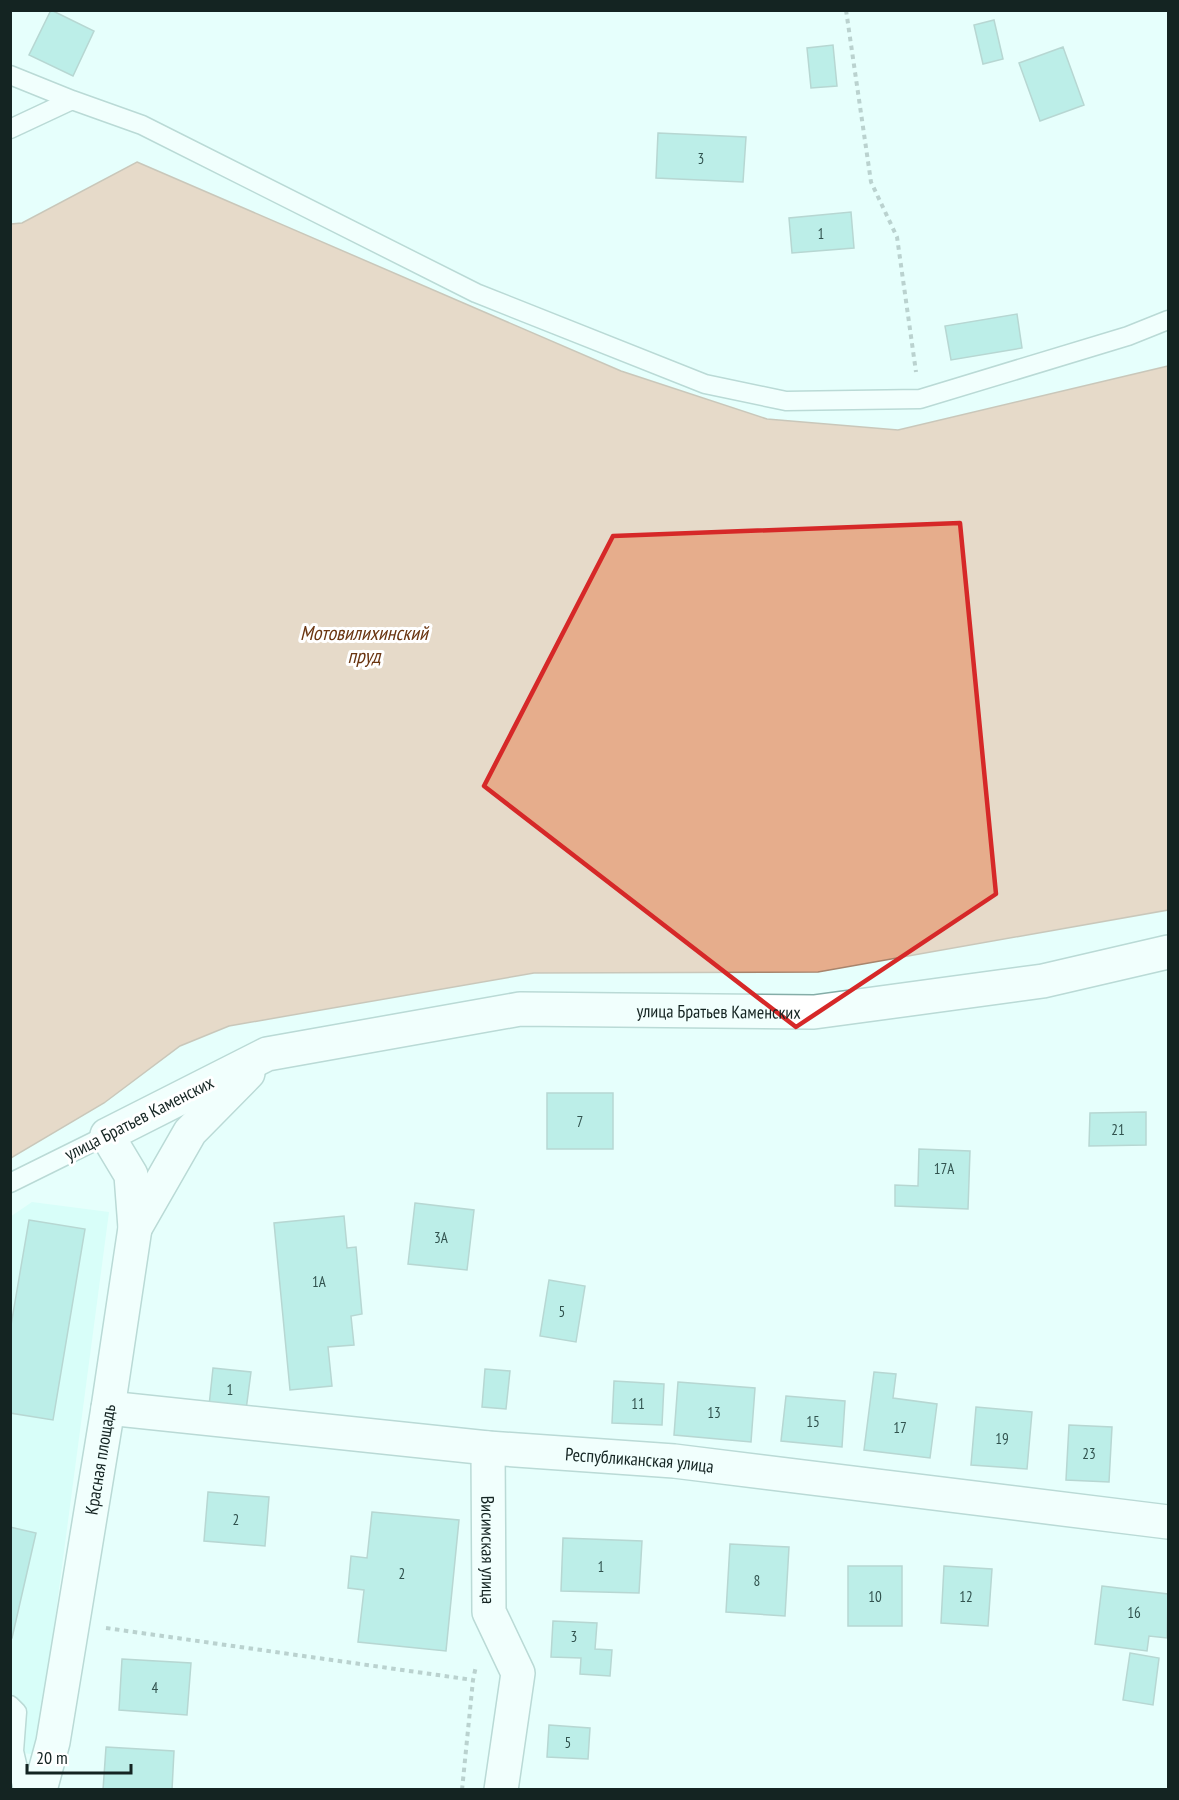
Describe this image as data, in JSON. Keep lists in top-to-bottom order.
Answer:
{
  "streets": {
    "street": [
      "улица Братьев Каменских",
      "Красная площадь",
      "Республиканская улица",
      "Висимская улица"
    ]
  },
  "crossings": [
    ["улица Братьев Каменских", "Красная площадь"],
    ["Красная площадь", "Республиканская улица"],
    ["Республиканская улица", "Висимская улица"]
  ],
  "water": ["Мотовилихинский пруд"],
  "house_numbers": [
    "3",
    "1",
    "7",
    "21",
    "17А",
    "3А",
    "1А",
    "5",
    "1",
    "11",
    "13",
    "15",
    "17",
    "19",
    "23",
    "2",
    "1",
    "2",
    "8",
    "10",
    "12",
    "16",
    "3",
    "4",
    "5"
  ],
  "scale_bar": "20 m"
}
